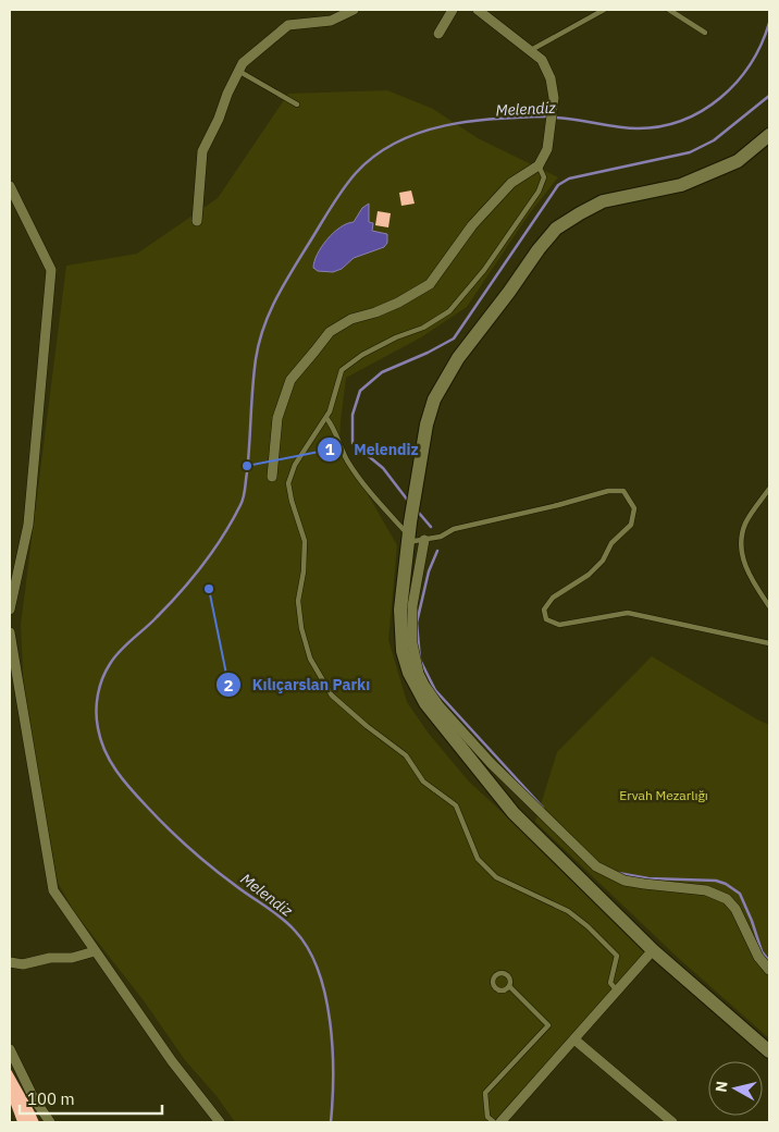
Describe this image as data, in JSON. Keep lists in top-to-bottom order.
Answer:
{
  "water": ["Melendiz"],
  "parks": ["Ervah Mezarlığı"],
  "places": ["Melendiz", "Kılıçarslan Parkı"],
  "scale_bar": "100 m",
  "north": "left"
}
